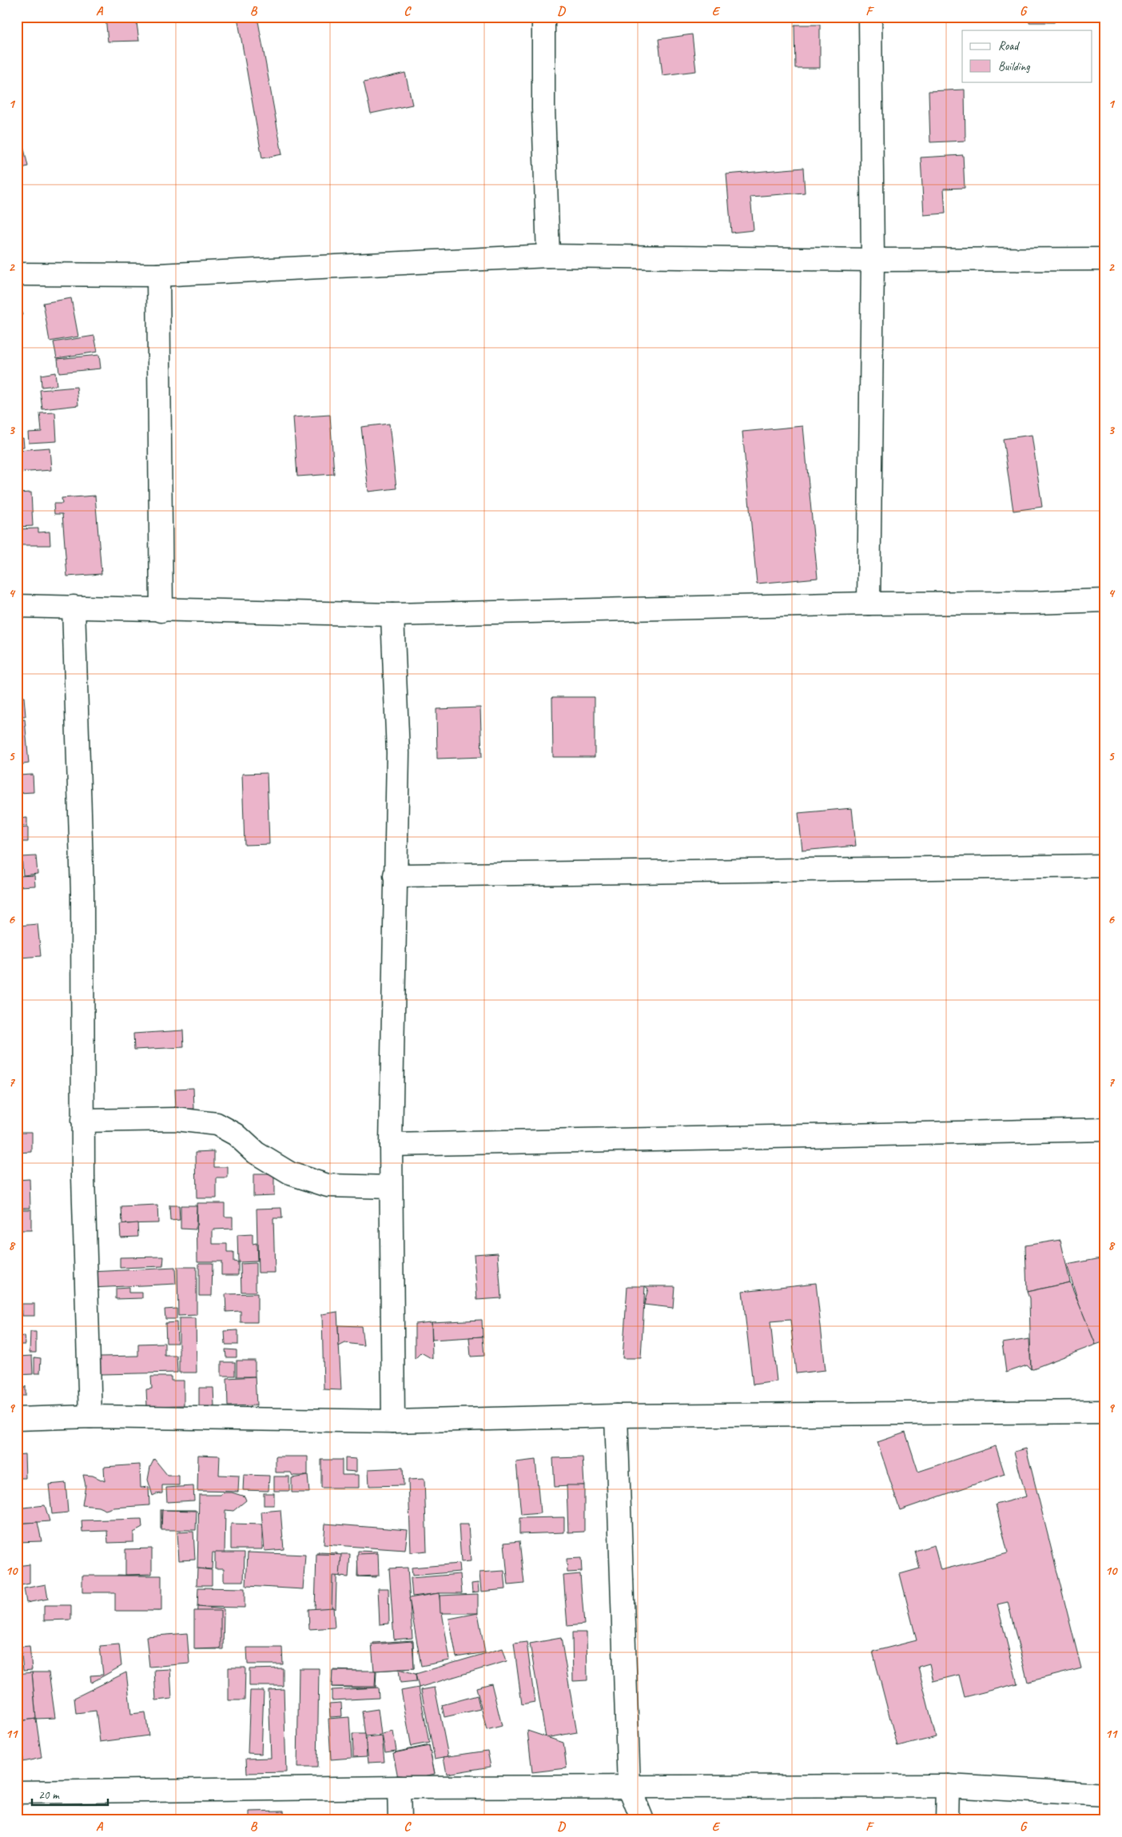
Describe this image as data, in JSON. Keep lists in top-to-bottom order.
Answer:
{
  "legend": ["Road", "Building"],
  "scale_bar": "20 m",
  "grid": {
    "columns": [
      "A",
      "B",
      "C",
      "D",
      "E",
      "F",
      "G"
    ],
    "rows": [
      "1",
      "2",
      "3",
      "4",
      "5",
      "6",
      "7",
      "8",
      "9",
      "10",
      "11"
    ]
  }
}
